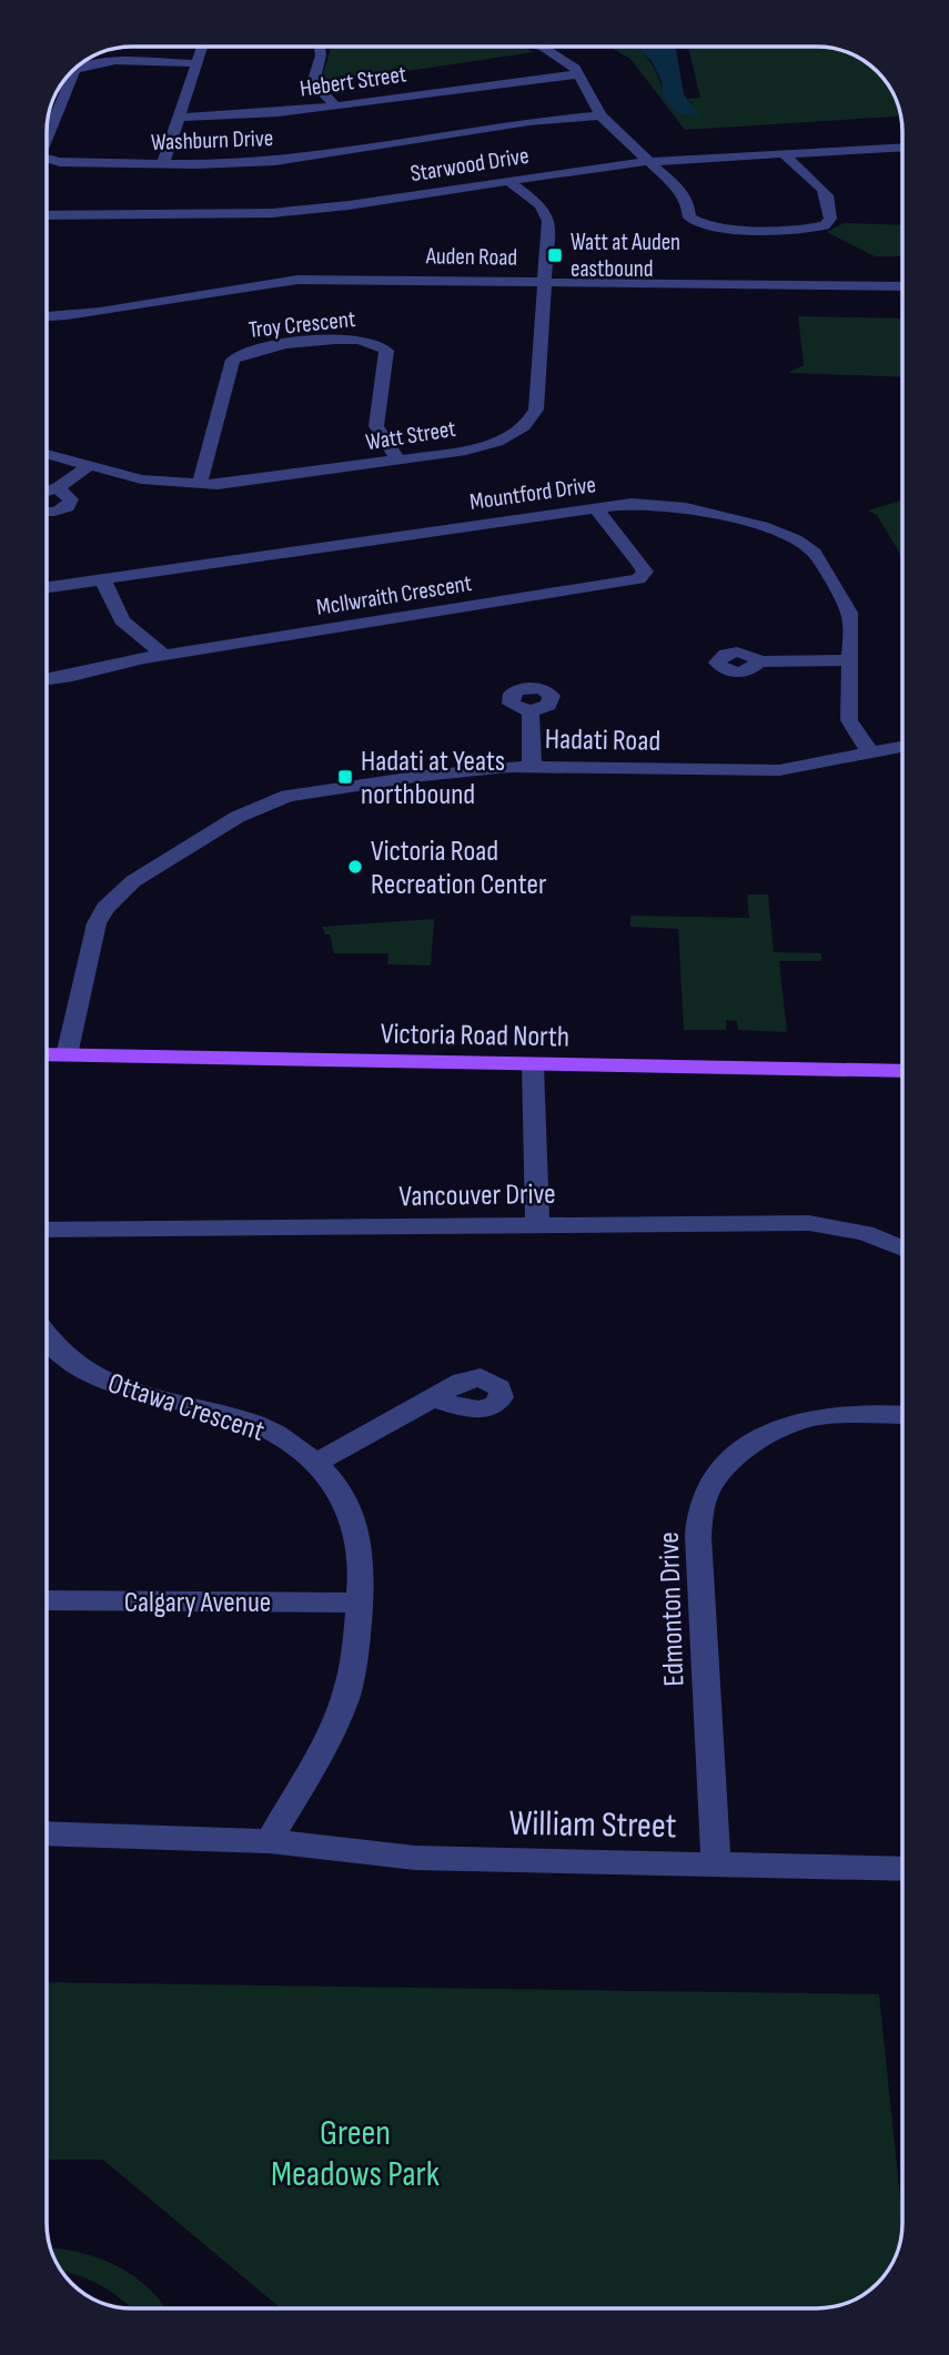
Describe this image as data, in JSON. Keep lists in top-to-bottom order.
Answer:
{
  "streets": {
    "main road": ["Victoria Road North"],
    "street": [
      "Hebert Street",
      "Washburn Drive",
      "Starwood Drive",
      "Auden Road",
      "Troy Crescent",
      "Watt Street",
      "Mountford Drive",
      "McIlwraith Crescent",
      "Hadati Road",
      "Vancouver Drive",
      "Ottawa Crescent",
      "Calgary Avenue",
      "Edmonton Drive",
      "William Street"
    ]
  },
  "crossings": [
    ["Starwood Drive", "Watt Street"],
    ["Auden Road", "Watt Street"],
    ["Troy Crescent", "Watt Street"],
    ["Mountford Drive", "McIlwraith Crescent"],
    ["Mountford Drive", "Hadati Road"],
    ["Hadati Road", "Victoria Road North"],
    ["Ottawa Crescent", "Calgary Avenue"],
    ["Ottawa Crescent", "William Street"],
    ["Edmonton Drive", "William Street"]
  ],
  "parks": ["Green Meadows Park"],
  "places": {
    "transit": ["Watt at Auden eastbound", "Hadati at Yeats northbound"],
    "other": ["Victoria Road Recreation Center"]
  }
}
